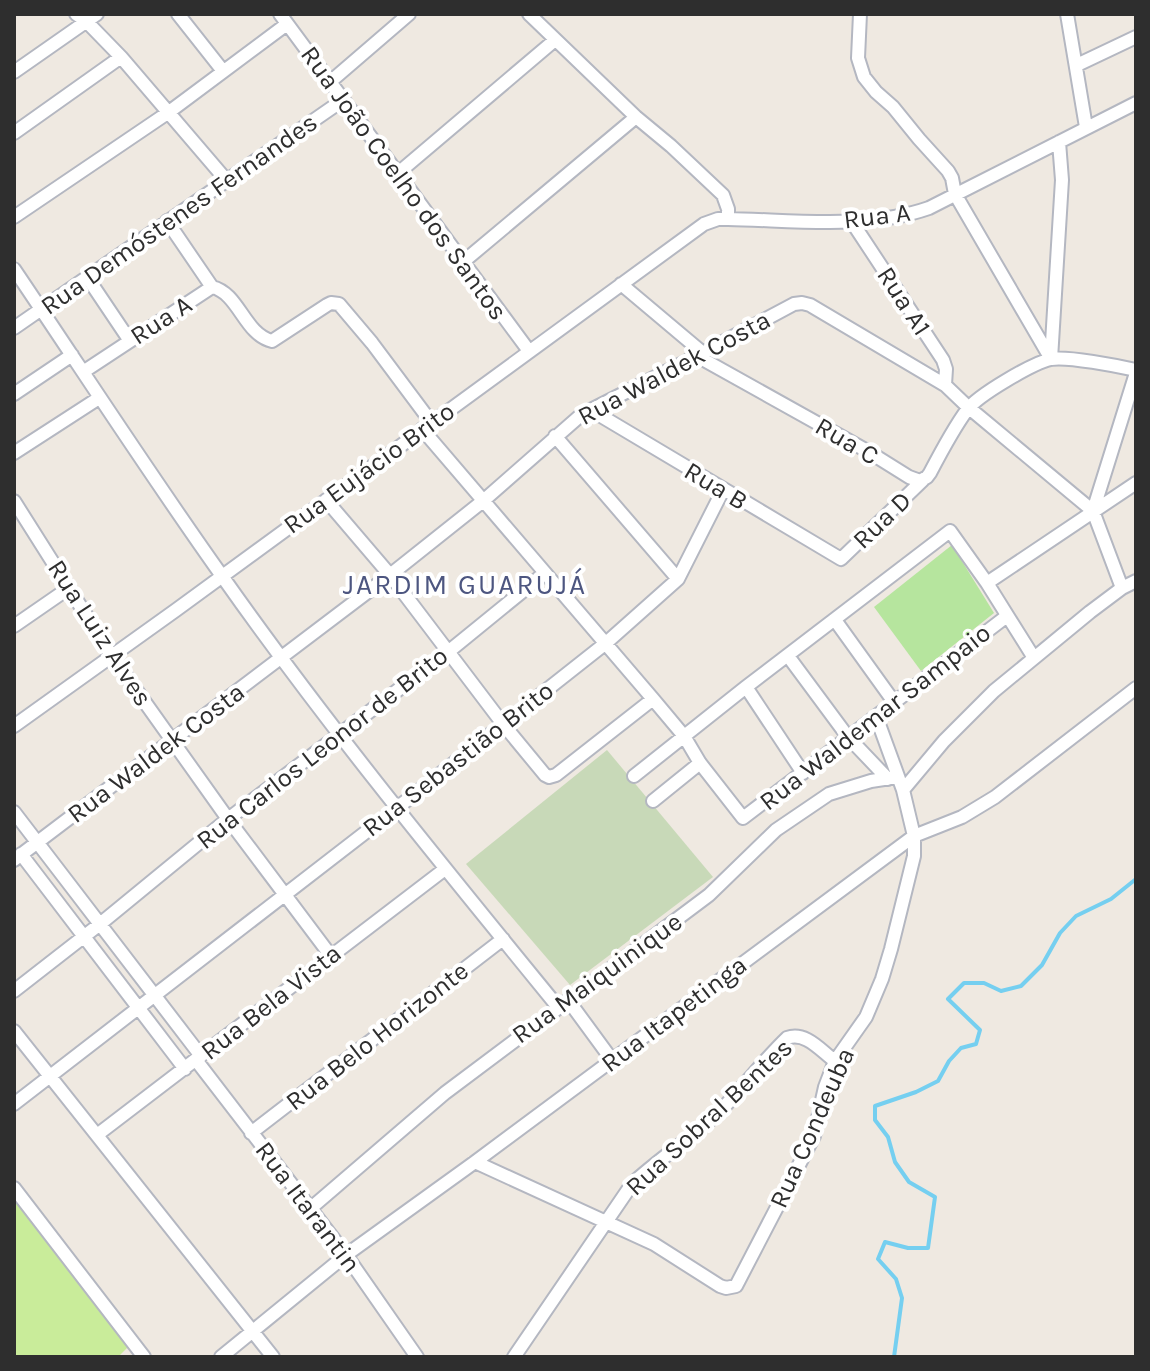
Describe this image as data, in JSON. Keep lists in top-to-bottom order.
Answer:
{
  "streets": {
    "street": [
      "Rua João Coelho dos Santos",
      "Rua Demóstenes Fernandes",
      "Rua A",
      "Rua A1",
      "Rua Waldek Costa",
      "Rua C",
      "Rua Eujácio Brito",
      "Rua B",
      "Rua D",
      "Rua Luiz Alves",
      "Rua Waldemar Sampaio",
      "Rua Carlos Leonor de Brito",
      "Rua Sebastião Brito",
      "Rua Maiquinique",
      "Rua Bela Vista",
      "Rua Itapetinga",
      "Rua Belo Horizonte",
      "Rua Sobral Bentes",
      "Rua Condeuba",
      "Rua Itarantin"
    ]
  },
  "crossings": [
    ["Rua João Coelho dos Santos", "Rua Demóstenes Fernandes"],
    ["Rua João Coelho dos Santos", "Rua Eujácio Brito"],
    ["Rua Demóstenes Fernandes", "Rua A"],
    ["Rua A", "Rua A1"],
    ["Rua A", "Rua Eujácio Brito"],
    ["Rua A1", "Rua Waldek Costa"],
    ["Rua Waldek Costa", "Rua C"],
    ["Rua Waldek Costa", "Rua B"],
    ["Rua Waldek Costa", "Rua Luiz Alves"],
    ["Rua Waldek Costa", "Rua Itarantin"],
    ["Rua C", "Rua Eujácio Brito"],
    ["Rua C", "Rua D"],
    ["Rua Eujácio Brito", "Rua Luiz Alves"],
    ["Rua B", "Rua D"],
    ["Rua B", "Rua Sebastião Brito"],
    ["Rua Luiz Alves", "Rua Carlos Leonor de Brito"],
    ["Rua Luiz Alves", "Rua Sebastião Brito"],
    ["Rua Luiz Alves", "Rua Bela Vista"],
    ["Rua Carlos Leonor de Brito", "Rua Itarantin"],
    ["Rua Sebastião Brito", "Rua Itarantin"],
    ["Rua Maiquinique", "Rua Itarantin"],
    ["Rua Bela Vista", "Rua Itarantin"],
    ["Rua Itapetinga", "Rua Condeuba"],
    ["Rua Itapetinga", "Rua Itarantin"],
    ["Rua Belo Horizonte", "Rua Itarantin"],
    ["Rua Sobral Bentes", "Rua Condeuba"]
  ],
  "districts": ["JARDIM GUARUJÁ"]
}
